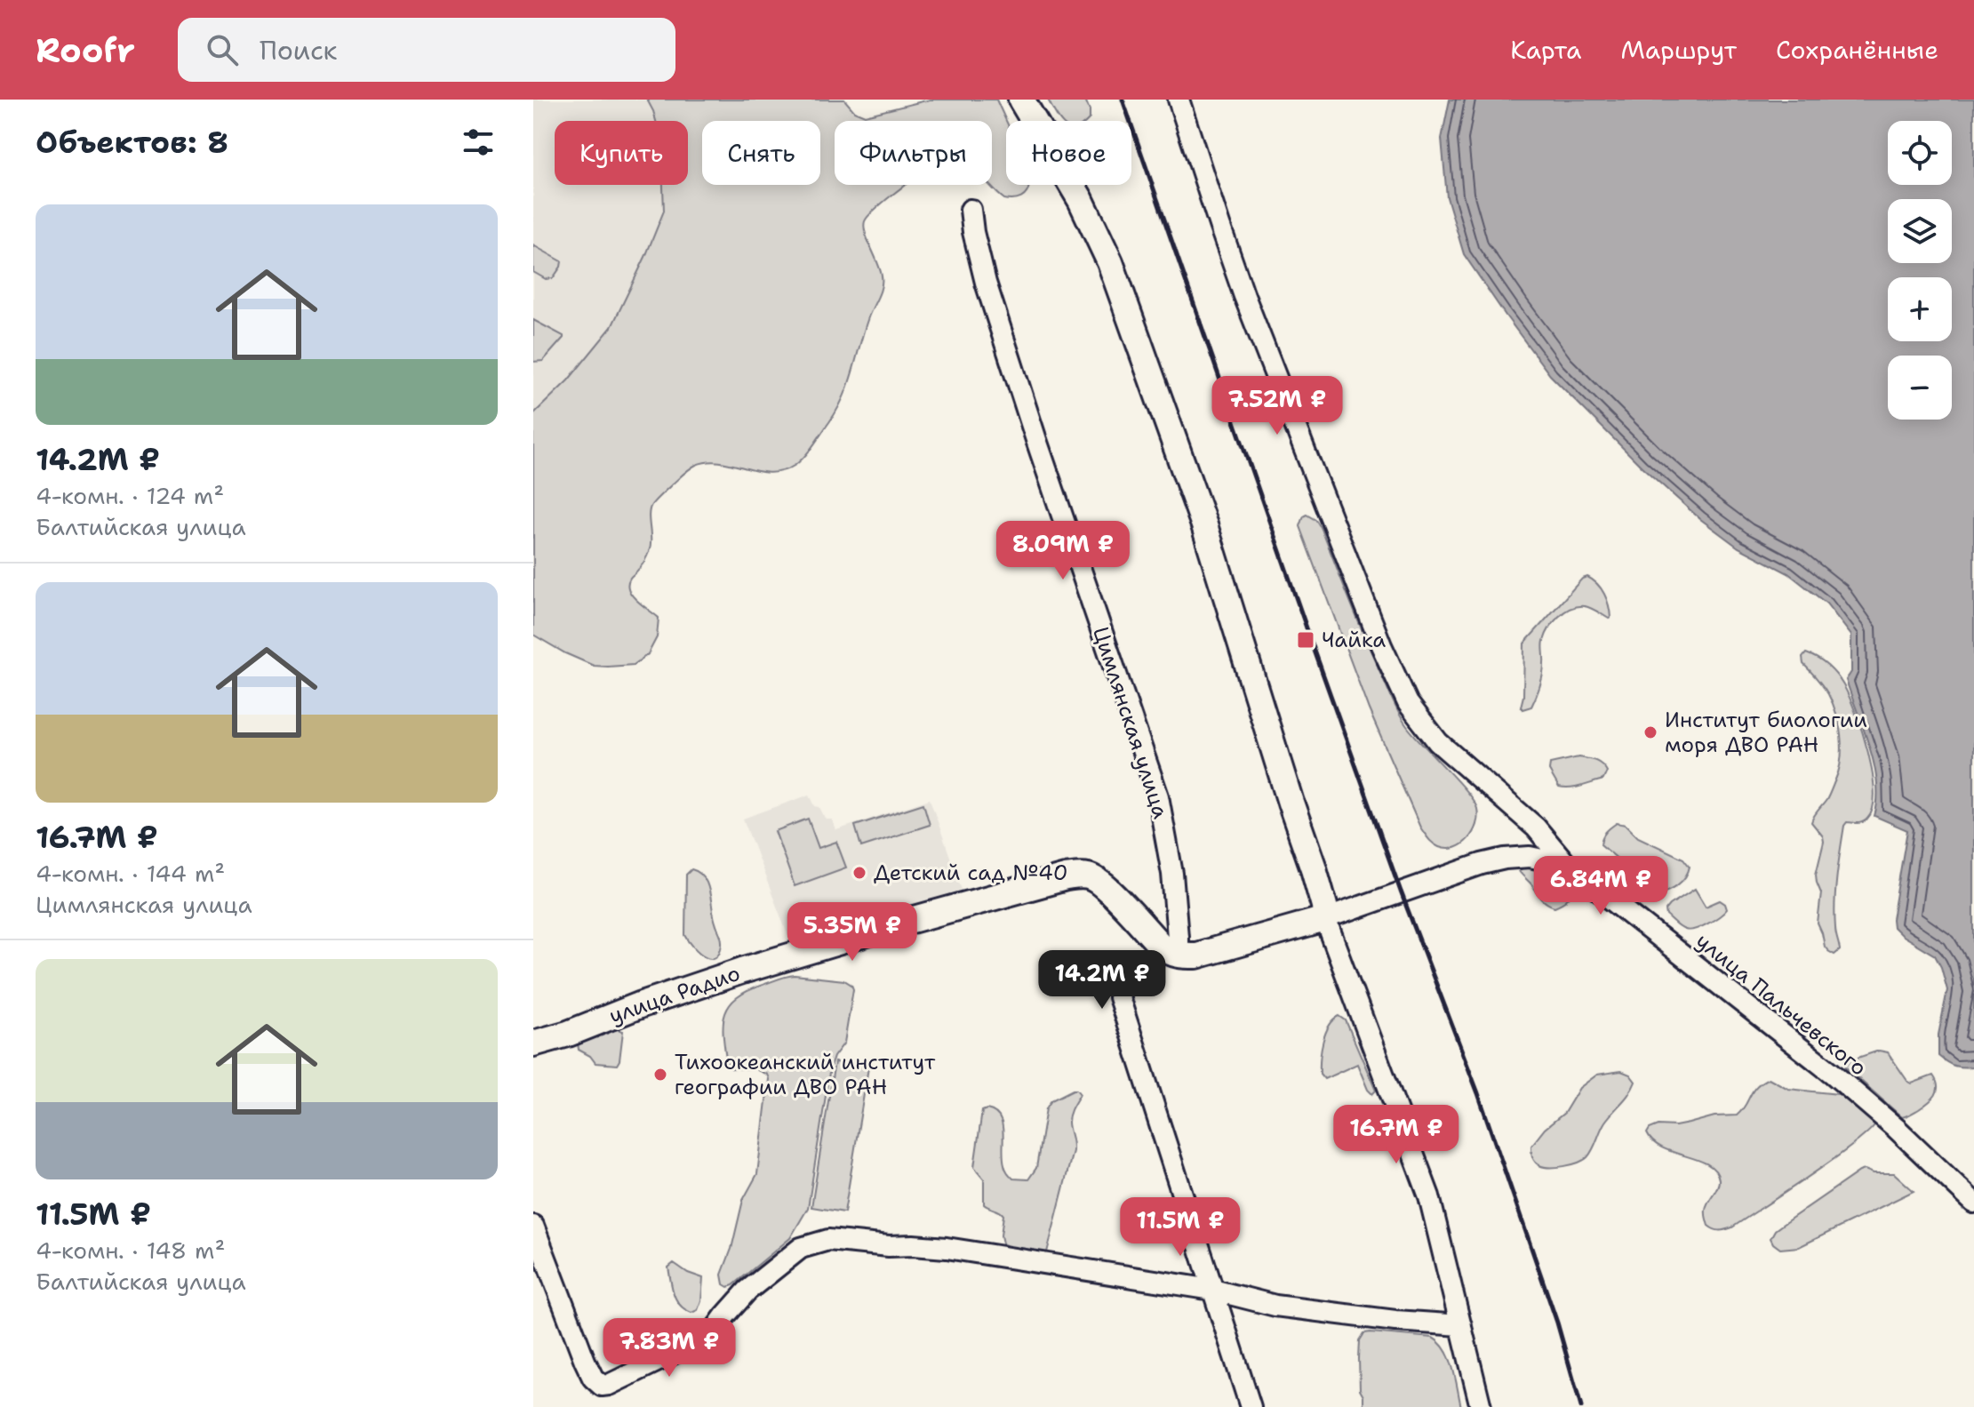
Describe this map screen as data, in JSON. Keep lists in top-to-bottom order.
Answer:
{
  "streets": {
    "main road": ["улица Радио"],
    "street": ["Цимлянская улица", "улица Пальчевского"]
  },
  "crossings": [
    ["Цимлянская улица", "улица Радио"]
  ],
  "places": {
    "transit": ["Чайка"],
    "other": ["Институт биологии моря ДВО РАН", "Детский сад №40", "Тихоокеанский институт географии ДВО РАН"]
  },
  "page": {
    "header": "Roofr",
    "search": "Поиск",
    "nav": ["Карта", "Маршрут", "Сохранённые"],
    "heading": "Объектов: 8",
    "map_buttons": ["+", "−"],
    "chip": [
      "Купить",
      "Снять",
      "Фильтры",
      "Новое"
    ],
    "list": [
      {
        "name": "14.2M ₽",
        "note": "4-комн. · 124 m² · Балтийская улица"
      },
      {
        "name": "16.7M ₽",
        "note": "4-комн. · 144 m² · Цимлянская улица"
      },
      {
        "name": "11.5M ₽",
        "note": "4-комн. · 148 m² · Балтийская улица"
      }
    ],
    "price": [
      "7.52M ₽",
      "8.09M ₽",
      "6.84M ₽",
      "5.35M ₽",
      "14.2M ₽",
      "16.7M ₽",
      "11.5M ₽",
      "7.83M ₽"
    ]
  }
}
